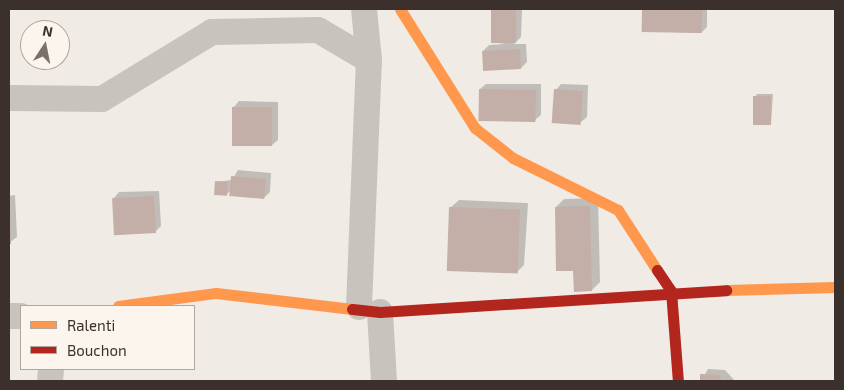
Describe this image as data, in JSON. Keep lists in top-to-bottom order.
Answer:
{
  "legend": ["Ralenti", "Bouchon"],
  "north": "top"
}
